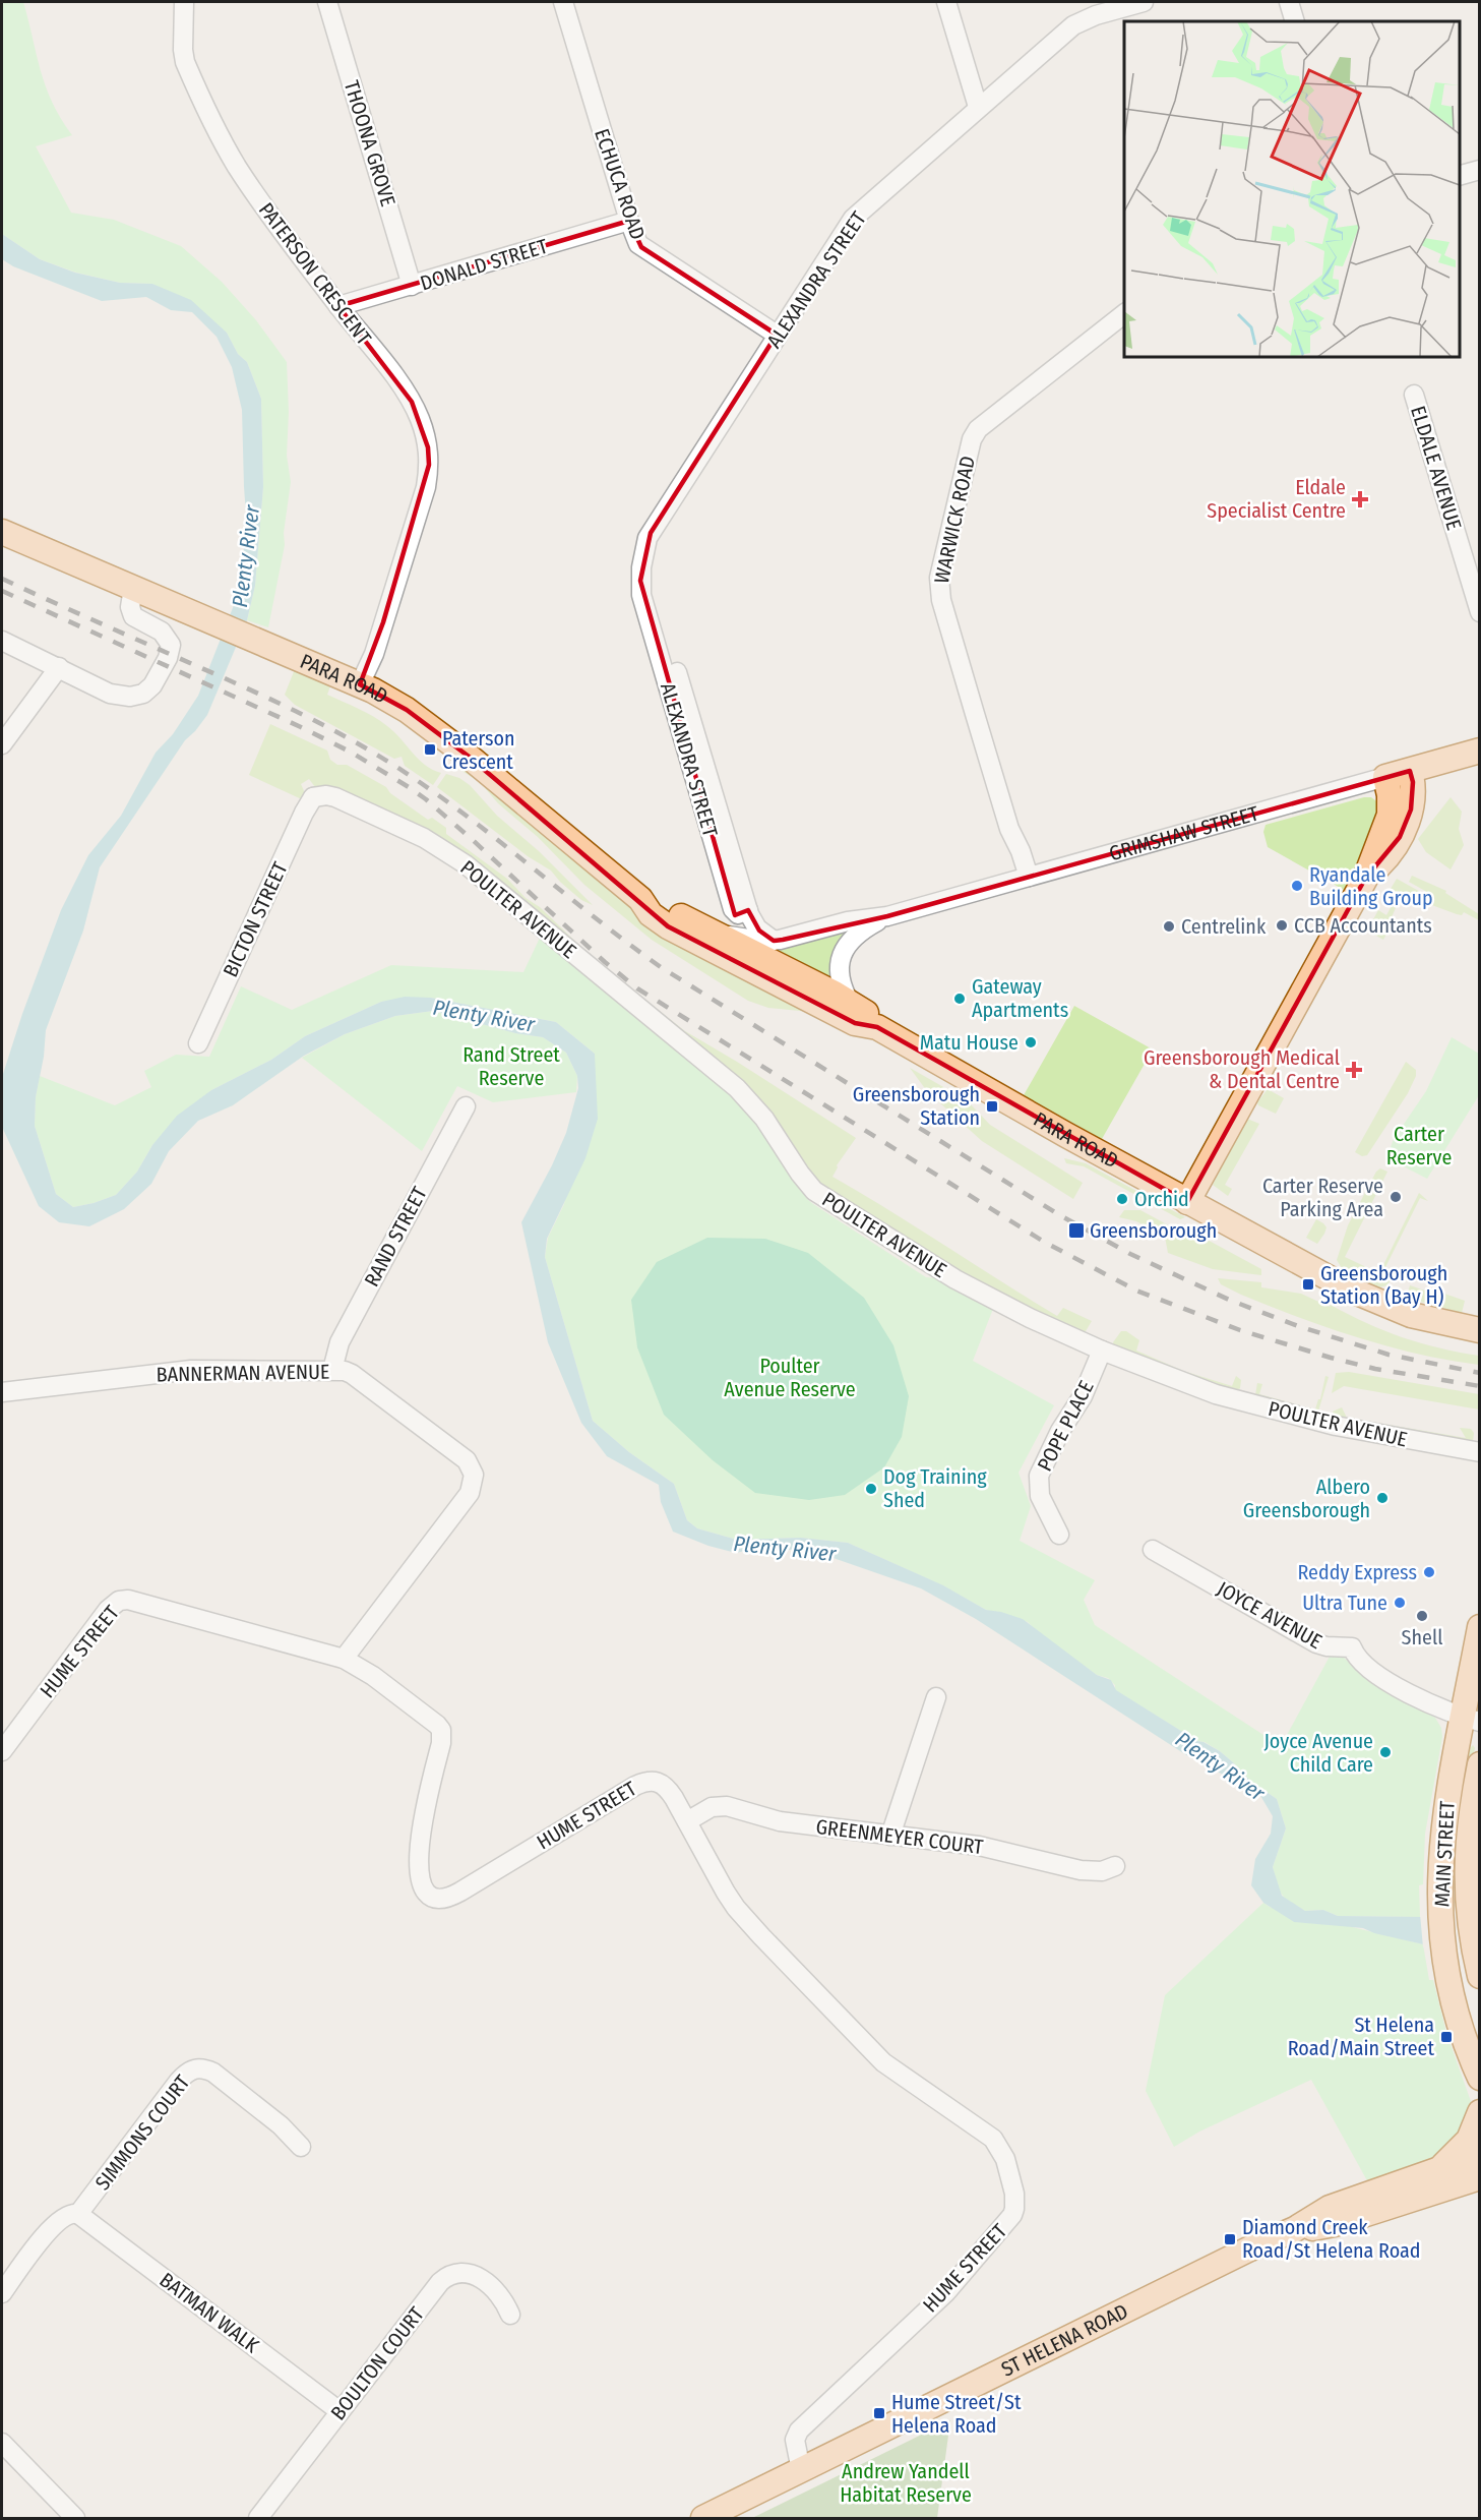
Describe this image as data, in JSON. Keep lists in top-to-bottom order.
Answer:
{
  "streets": {
    "main road": [
      "PARA ROAD",
      "GRIMSHAW STREET",
      "MAIN STREET",
      "ST HELENA ROAD"
    ],
    "street": [
      "THOONA GROVE",
      "ECHUCA ROAD",
      "DONALD STREET",
      "PATERSON CRESCENT",
      "ALEXANDRA STREET",
      "ELDALE AVENUE",
      "WARWICK ROAD",
      "POULTER AVENUE",
      "BICTON STREET",
      "RAND STREET",
      "BANNERMAN AVENUE",
      "POPE PLACE",
      "JOYCE AVENUE",
      "HUME STREET",
      "GREENMEYER COURT",
      "SIMMONS COURT",
      "BATMAN WALK",
      "BOULTON COURT"
    ]
  },
  "crossings": [
    ["THOONA GROVE", "DONALD STREET"],
    ["ECHUCA ROAD", "DONALD STREET"],
    ["ECHUCA ROAD", "ALEXANDRA STREET"],
    ["DONALD STREET", "PATERSON CRESCENT"],
    ["PATERSON CRESCENT", "PARA ROAD"],
    ["ALEXANDRA STREET", "GRIMSHAW STREET"],
    ["WARWICK ROAD", "GRIMSHAW STREET"],
    ["PARA ROAD", "GRIMSHAW STREET"],
    ["POULTER AVENUE", "BICTON STREET"],
    ["POULTER AVENUE", "POPE PLACE"],
    ["RAND STREET", "BANNERMAN AVENUE"],
    ["BANNERMAN AVENUE", "HUME STREET"],
    ["JOYCE AVENUE", "MAIN STREET"],
    ["HUME STREET", "GREENMEYER COURT"],
    ["HUME STREET", "ST HELENA ROAD"],
    ["SIMMONS COURT", "BATMAN WALK"],
    ["BATMAN WALK", "BOULTON COURT"]
  ],
  "water": ["Plenty River"],
  "parks": [
    "Rand Street Reserve",
    "Carter Reserve",
    "Poulter Avenue Reserve",
    "Andrew Yandell Habitat Reserve"
  ],
  "places": {
    "health": ["Eldale Specialist Centre", "Greensborough Medical & Dental Centre"],
    "transit": [
      "Paterson Crescent",
      "Greensborough Station",
      "Greensborough",
      "Greensborough Station (Bay H)",
      "St Helena Road/Main Street",
      "Diamond Creek Road/St Helena Road",
      "Hume Street/St Helena Road"
    ],
    "other": [
      "Ryandale Building Group",
      "CCB Accountants",
      "Centrelink",
      "Gateway Apartments",
      "Matu House",
      "Carter Reserve Parking Area",
      "Orchid",
      "Dog Training Shed",
      "Albero Greensborough",
      "Reddy Express",
      "Ultra Tune",
      "Shell",
      "Joyce Avenue Child Care"
    ]
  }
}
